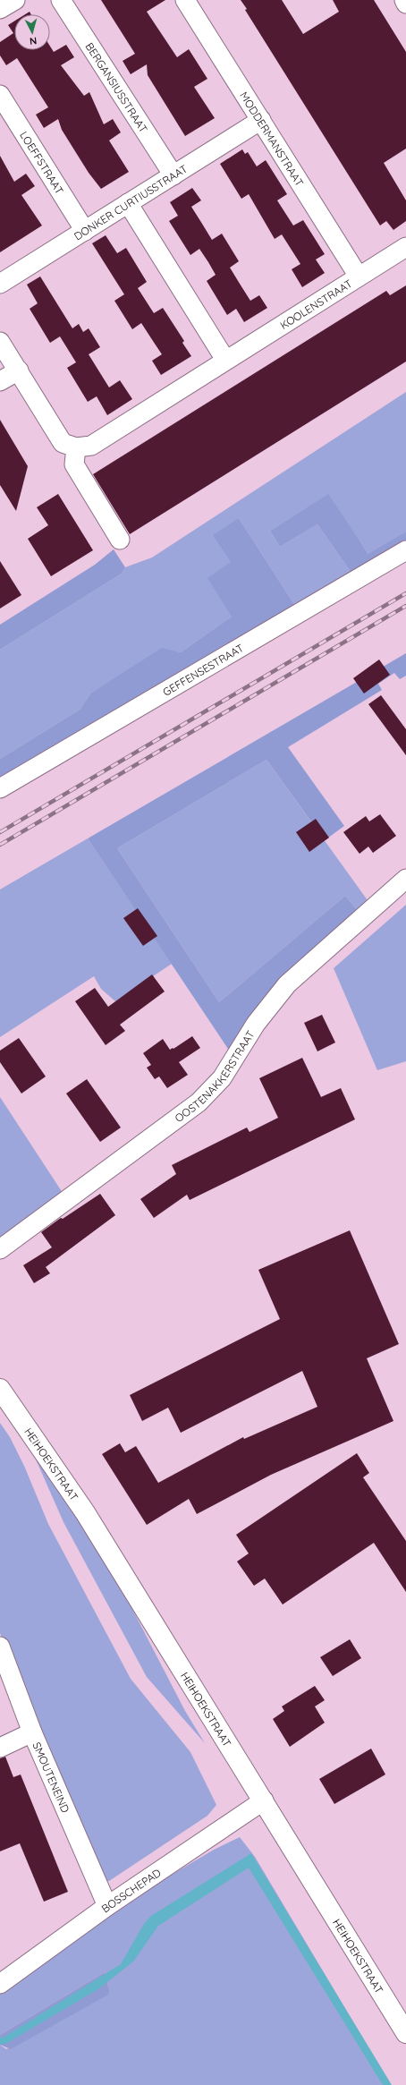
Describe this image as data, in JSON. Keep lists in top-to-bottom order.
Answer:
{
  "streets": {
    "street": [
      "BERGANSIUSSTRAAT",
      "MODDERMANSTRAAT",
      "LOEFFSTRAAT",
      "DONKER CURTIUSSTRAAT",
      "KOOLENSTRAAT",
      "GEFFENSESTRAAT",
      "OOSTENAKKERSTRAAT",
      "HEIHOEKSTRAAT",
      "SMOUTENEIND",
      "BOSSCHEPAD"
    ]
  },
  "crossings": [
    ["BERGANSIUSSTRAAT", "DONKER CURTIUSSTRAAT"],
    ["MODDERMANSTRAAT", "DONKER CURTIUSSTRAAT"],
    ["MODDERMANSTRAAT", "KOOLENSTRAAT"],
    ["LOEFFSTRAAT", "DONKER CURTIUSSTRAAT"],
    ["HEIHOEKSTRAAT", "BOSSCHEPAD"],
    ["SMOUTENEIND", "BOSSCHEPAD"]
  ],
  "north": "bottom"
}
